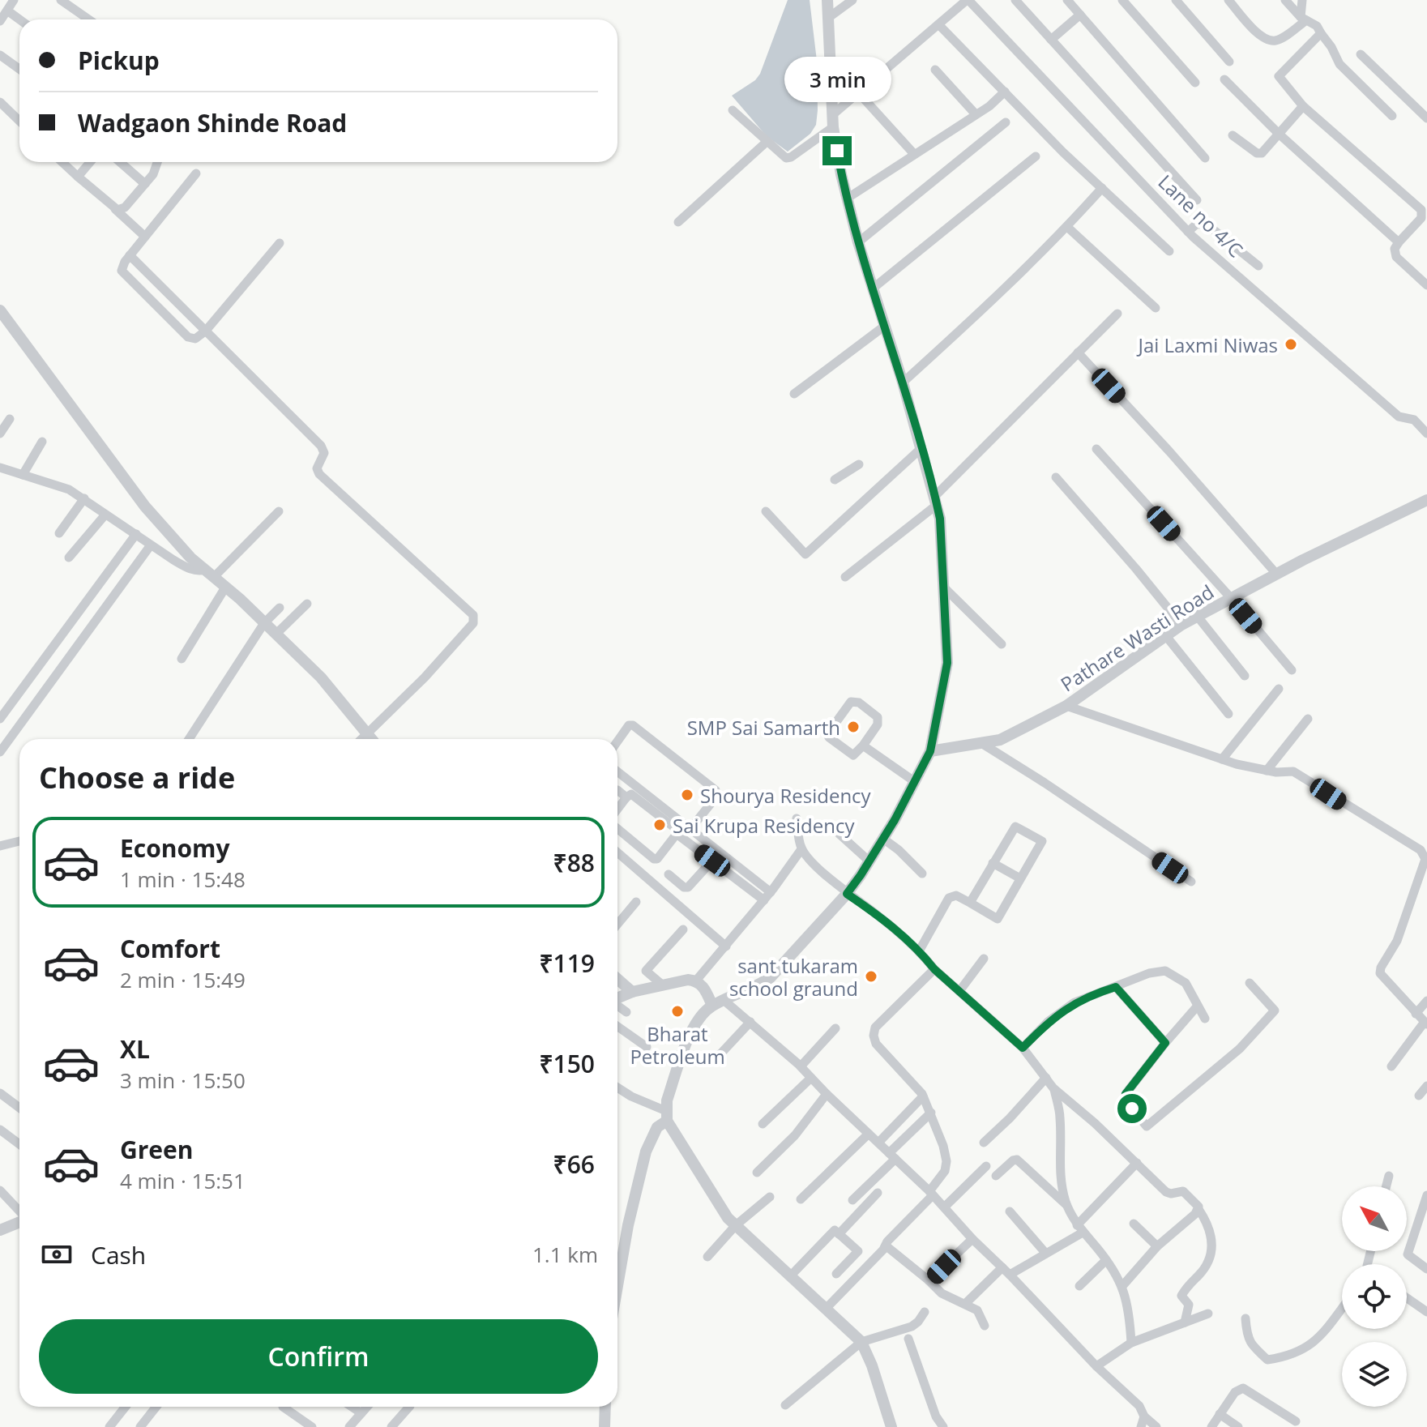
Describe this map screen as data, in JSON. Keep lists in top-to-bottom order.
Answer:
{
  "streets": {
    "street": ["Lane no 4/C", "Pathare Wasti Road"]
  },
  "places": [
    "Jai Laxmi Niwas",
    "SMP Sai Samarth",
    "Shourya Residency",
    "Sai Krupa Residency",
    "sant tukaram school graund",
    "Bharat Petroleum"
  ],
  "north": "top left",
  "page": {
    "banner": ["Pickup", "Wadgaon Shinde Road"],
    "bubble": "3 min",
    "heading": "Choose a ride",
    "list": [
      {
        "name": "Economy",
        "note": "1 min · 15:48",
        "value": "₹88"
      },
      {
        "name": "Comfort",
        "note": "2 min · 15:49",
        "value": "₹119"
      },
      {
        "name": "XL",
        "note": "3 min · 15:50",
        "value": "₹150"
      },
      {
        "name": "Green",
        "note": "4 min · 15:51",
        "value": "₹66"
      }
    ],
    "pay": ["Cash", "1.1 km"],
    "buttons": "Confirm"
  }
}
